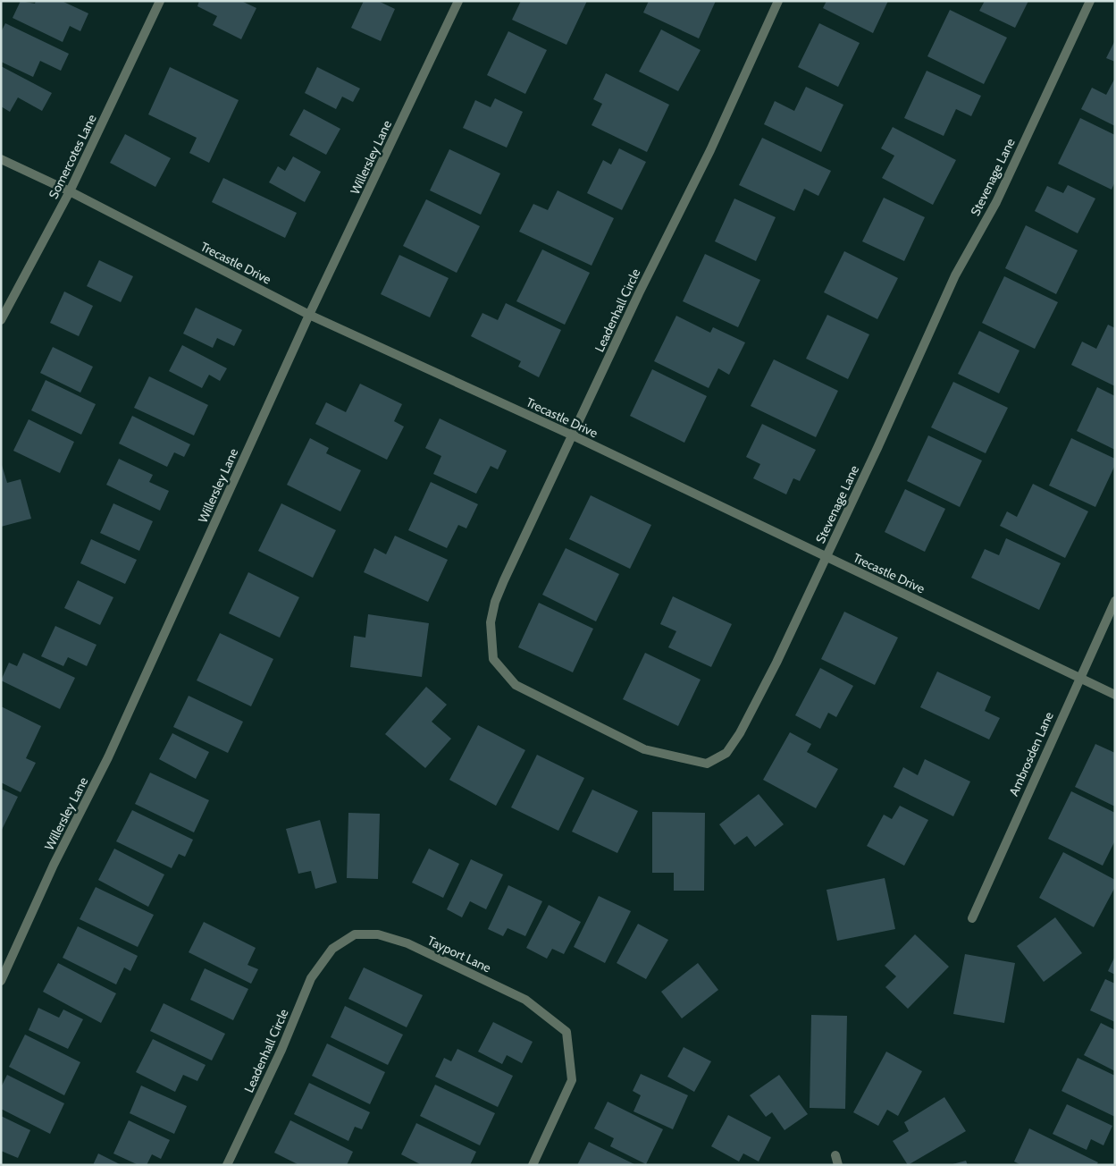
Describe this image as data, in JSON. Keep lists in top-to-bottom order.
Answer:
{
  "streets": {
    "street": [
      "Somercotes Lane",
      "Willersley Lane",
      "Stevenage Lane",
      "Trecastle Drive",
      "Leadenhall Circle",
      "Ambrosden Lane",
      "Tayport Lane"
    ]
  },
  "crossings": [
    ["Somercotes Lane", "Trecastle Drive"],
    ["Willersley Lane", "Trecastle Drive"],
    ["Stevenage Lane", "Trecastle Drive"],
    ["Stevenage Lane", "Leadenhall Circle"],
    ["Trecastle Drive", "Leadenhall Circle"],
    ["Trecastle Drive", "Ambrosden Lane"],
    ["Leadenhall Circle", "Tayport Lane"]
  ]
}
